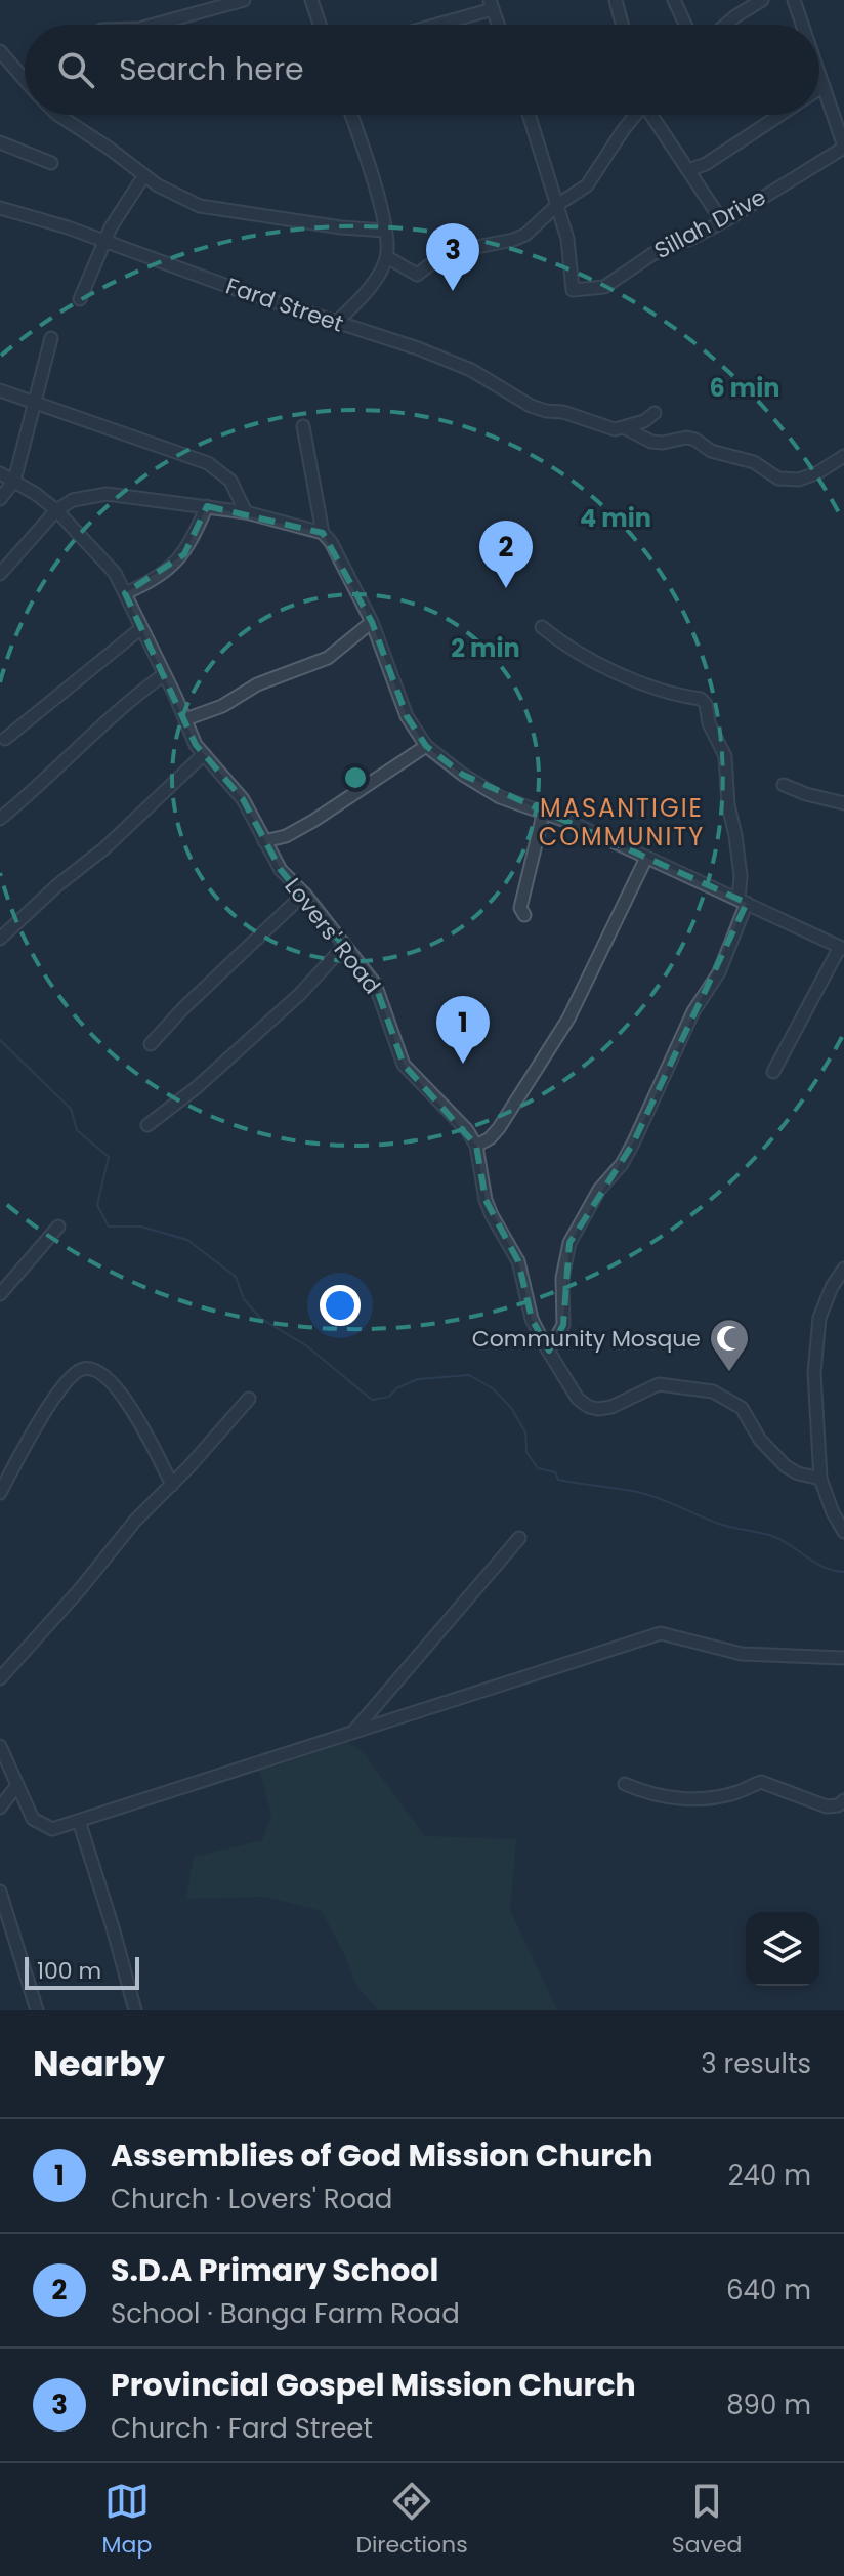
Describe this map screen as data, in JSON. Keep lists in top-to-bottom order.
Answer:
{
  "streets": {
    "street": ["Sillah Drive", "Fard Street", "Lovers' Road"]
  },
  "districts": ["MASANTIGIE COMMUNITY"],
  "places": {
    "mosque": ["Community Mosque"]
  },
  "scale_bar": "100 m",
  "page": {
    "search": "Search here",
    "pins": ["3", "2", "1"],
    "scale": "100 m",
    "heading": ["Nearby", "3 results"],
    "list": [
      {
        "mark": "1",
        "name": "Assemblies of God Mission Church",
        "note": "Church · Lovers' Road",
        "value": "240 m"
      },
      {
        "mark": "2",
        "name": "S.D.A Primary School",
        "note": "School · Banga Farm Road",
        "value": "640 m"
      },
      {
        "mark": "3",
        "name": "Provincial Gospel Mission Church",
        "note": "Church · Fard Street",
        "value": "890 m"
      }
    ],
    "nav": ["Map", "Directions", "Saved"]
  },
  "rings": ["6 min", "4 min", "2 min"]
}
